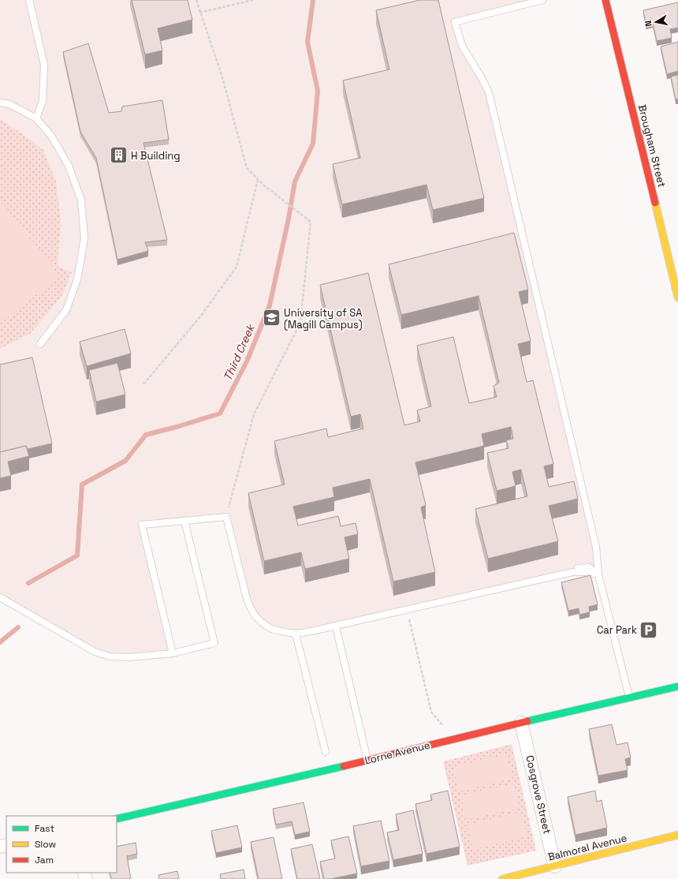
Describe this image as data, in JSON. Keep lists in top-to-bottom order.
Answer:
{
  "streets": {
    "street": [
      "Brougham Street",
      "Lorne Avenue",
      "Cosgrove Street",
      "Balmoral Avenue"
    ]
  },
  "crossings": [
    ["Lorne Avenue", "Cosgrove Street"],
    ["Cosgrove Street", "Balmoral Avenue"]
  ],
  "water": ["Third Creek"],
  "places": {
    "building": ["H Building"],
    "school or university": ["University of SA (Magill Campus)"],
    "parking": ["Car Park"]
  },
  "legend": ["Fast", "Slow", "Jam"],
  "north": "left"
}
